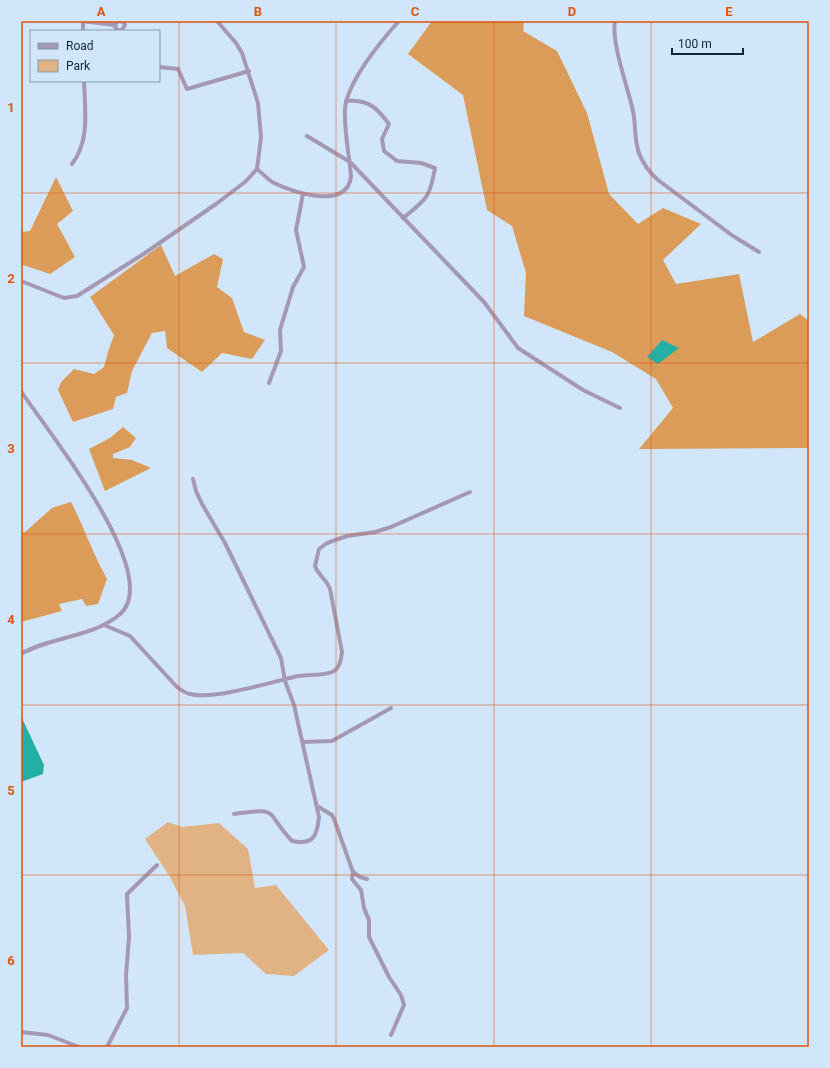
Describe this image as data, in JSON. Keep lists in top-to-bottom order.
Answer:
{
  "legend": ["Road", "Park"],
  "scale_bar": "100 m",
  "grid": {
    "columns": [
      "A",
      "B",
      "C",
      "D",
      "E"
    ],
    "rows": [
      "1",
      "2",
      "3",
      "4",
      "5",
      "6"
    ]
  }
}
